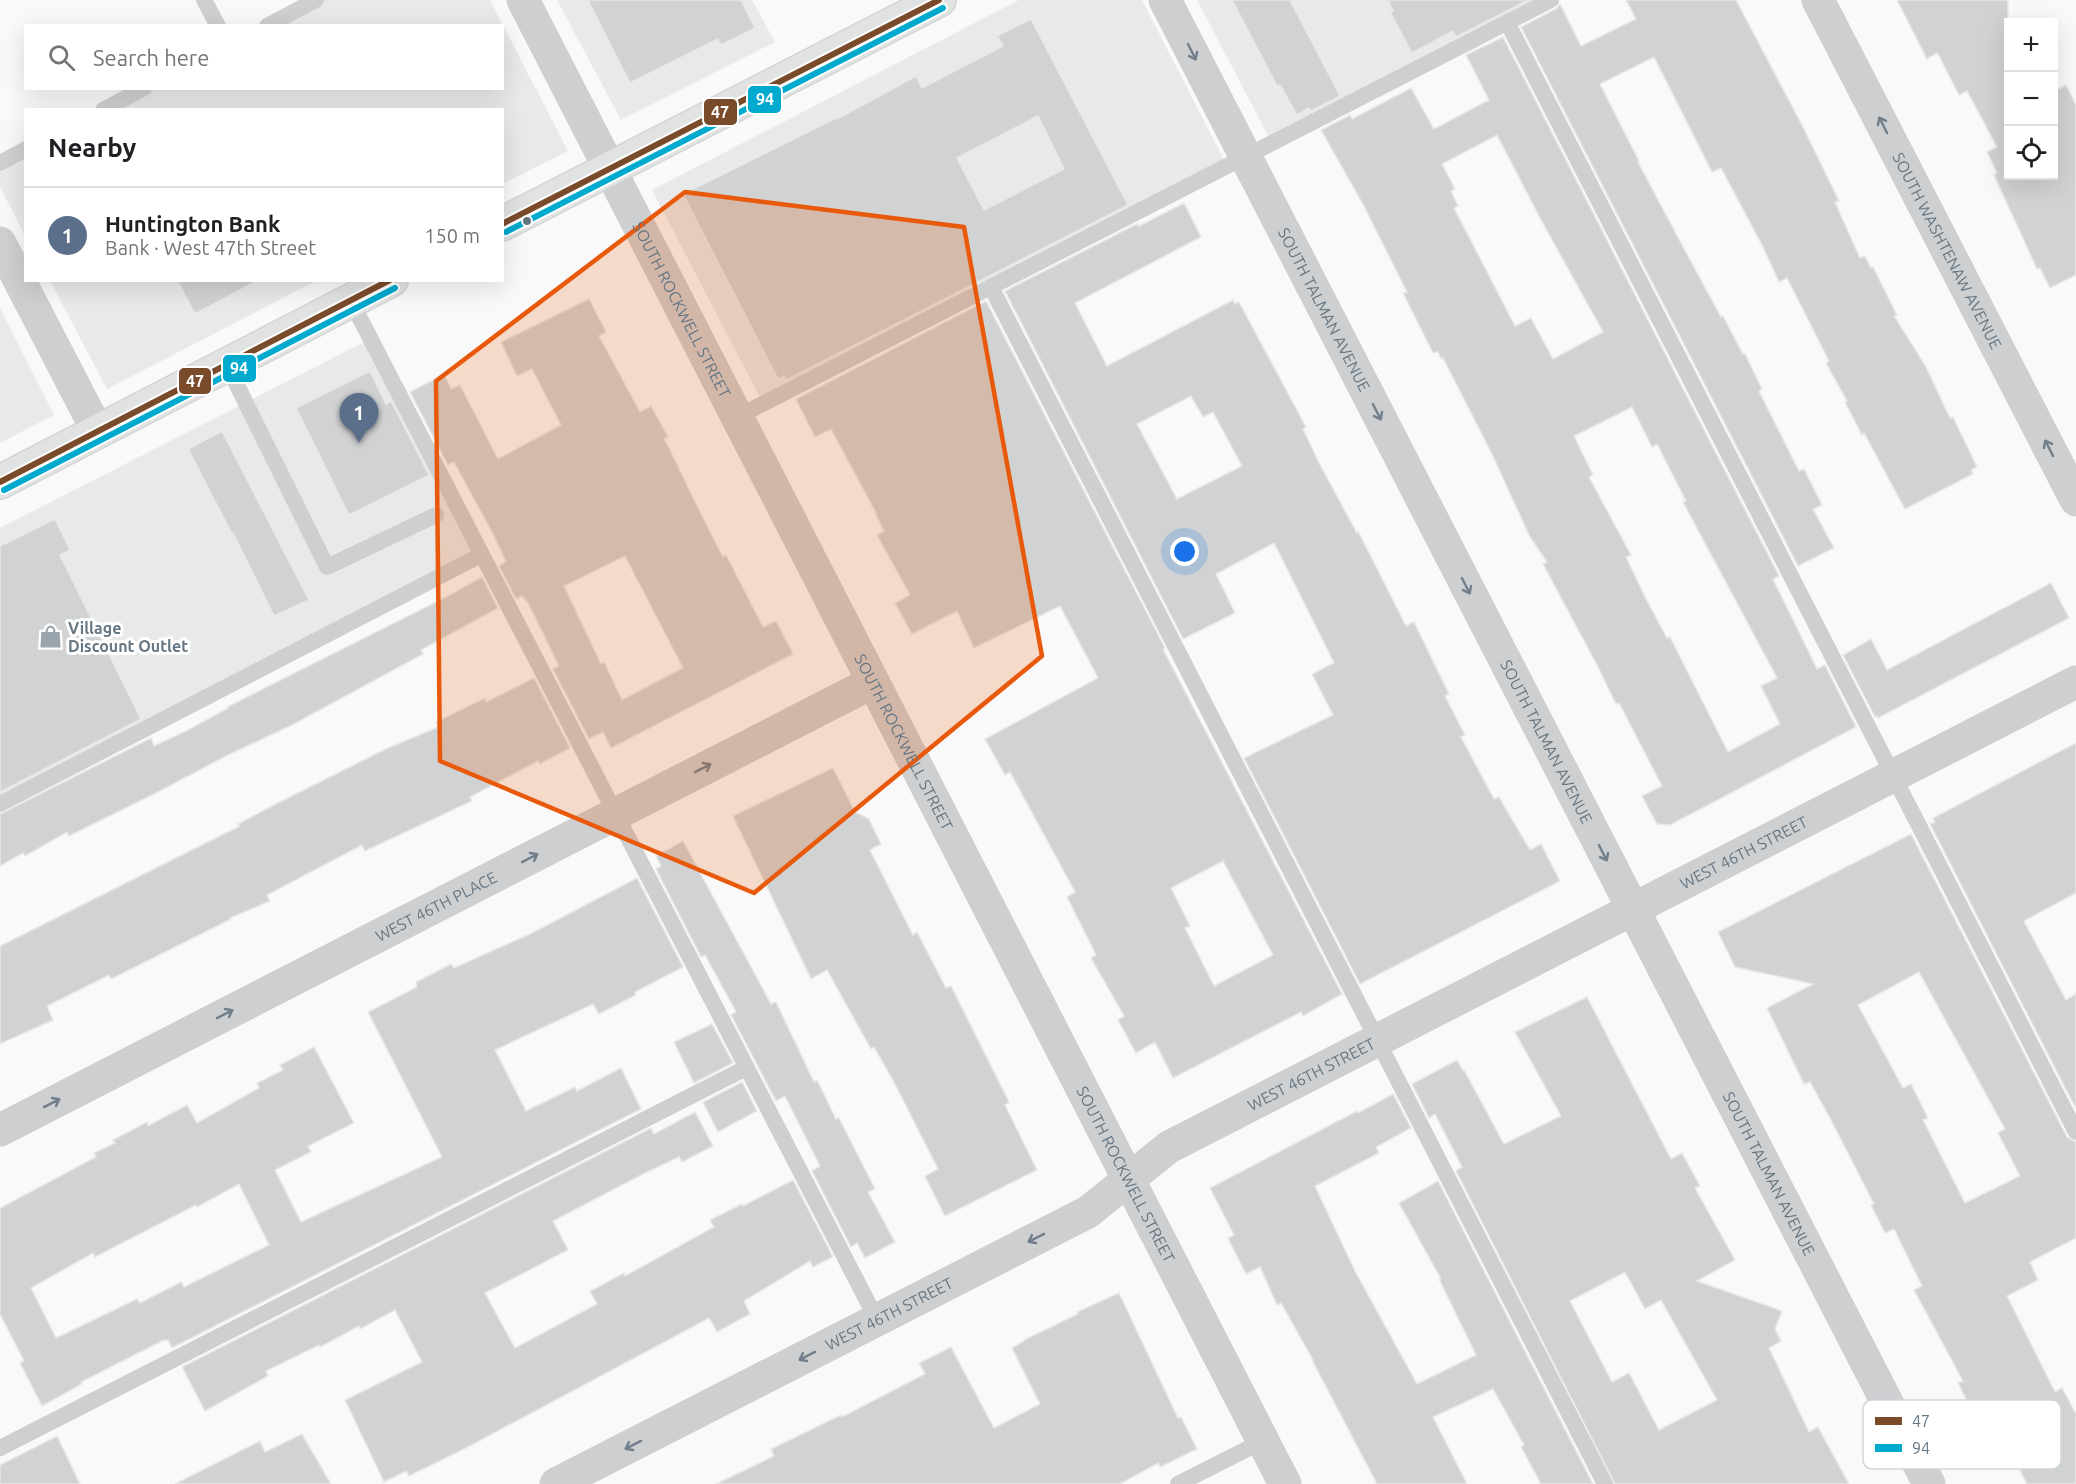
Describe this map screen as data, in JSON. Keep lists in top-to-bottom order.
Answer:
{
  "streets": {
    "street": [
      "SOUTH WASHTENAW AVENUE",
      "SOUTH ROCKWELL STREET",
      "SOUTH TALMAN AVENUE",
      "WEST 46TH STREET",
      "WEST 46TH PLACE"
    ]
  },
  "crossings": [
    ["SOUTH ROCKWELL STREET", "WEST 46TH STREET"],
    ["SOUTH ROCKWELL STREET", "WEST 46TH PLACE"],
    ["SOUTH TALMAN AVENUE", "WEST 46TH STREET"]
  ],
  "one_way": [
    "SOUTH WASHTENAW AVENUE",
    "SOUTH TALMAN AVENUE",
    "WEST 46TH STREET",
    "WEST 46TH PLACE"
  ],
  "places": {
    "shop": ["Village Discount Outlet"]
  },
  "lines": ["transit line 47", "transit line 94"],
  "legend": ["47", "94"],
  "page": {
    "map_buttons": ["+", "−"],
    "search": "Search here",
    "heading": "Nearby",
    "list": [
      {
        "mark": "1",
        "name": "Huntington Bank",
        "note": "Bank · West 47th Street",
        "value": "150 m"
      }
    ],
    "pins": "1"
  }
}
